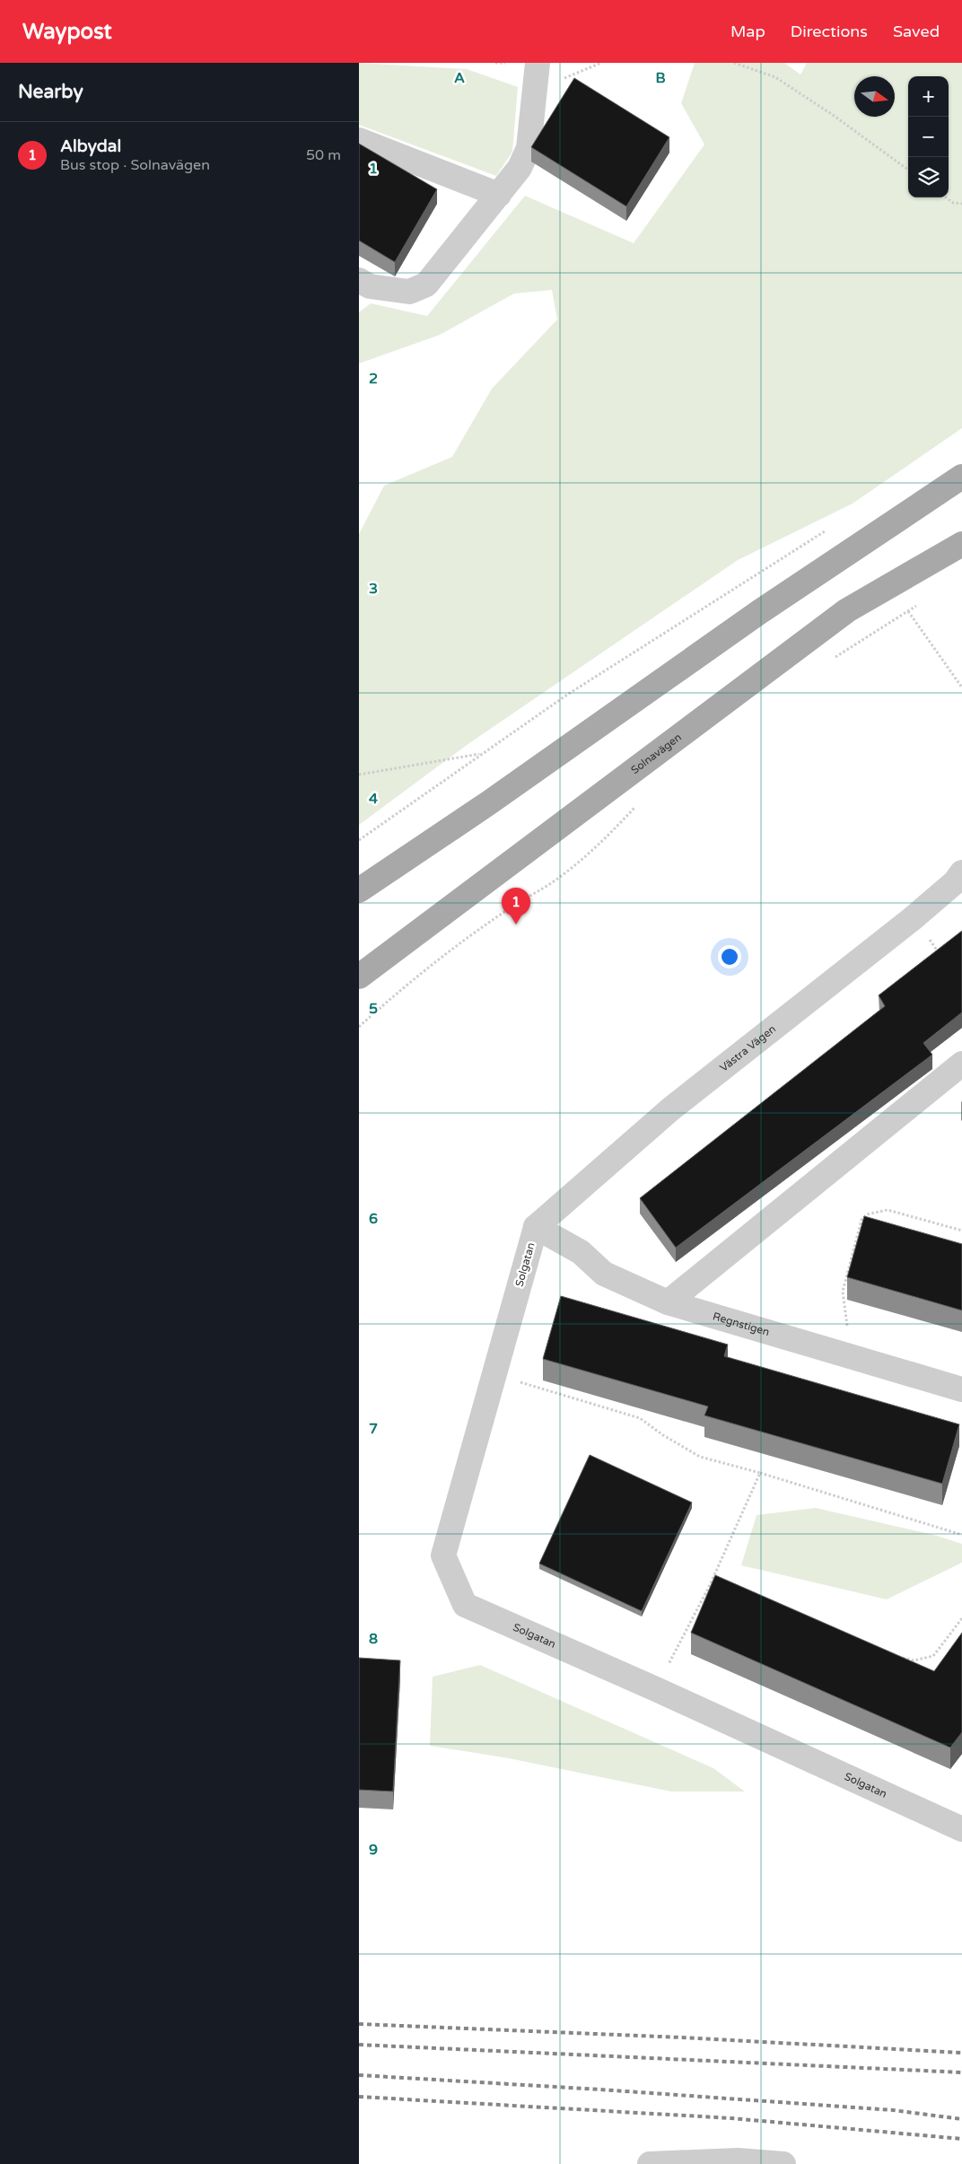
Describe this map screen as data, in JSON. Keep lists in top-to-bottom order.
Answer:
{
  "streets": {
    "main road": ["Solnavägen"],
    "street": ["Västra Vägen", "Solgatan", "Regnstigen"]
  },
  "crossings": [
    ["Västra Vägen", "Solgatan"],
    ["Västra Vägen", "Regnstigen"],
    ["Solgatan", "Regnstigen"]
  ],
  "north": "right",
  "page": {
    "header": "Waypost",
    "nav": ["Map", "Directions", "Saved"],
    "heading": "Nearby",
    "map_buttons": ["+", "−"],
    "list": [
      {
        "mark": "1",
        "name": "Albydal",
        "note": "Bus stop · Solnavägen",
        "value": "50 m"
      }
    ],
    "pins": "1"
  },
  "grid": {
    "columns": ["A", "B"],
    "rows": [
      "1",
      "2",
      "3",
      "4",
      "5",
      "6",
      "7",
      "8",
      "9"
    ]
  }
}
